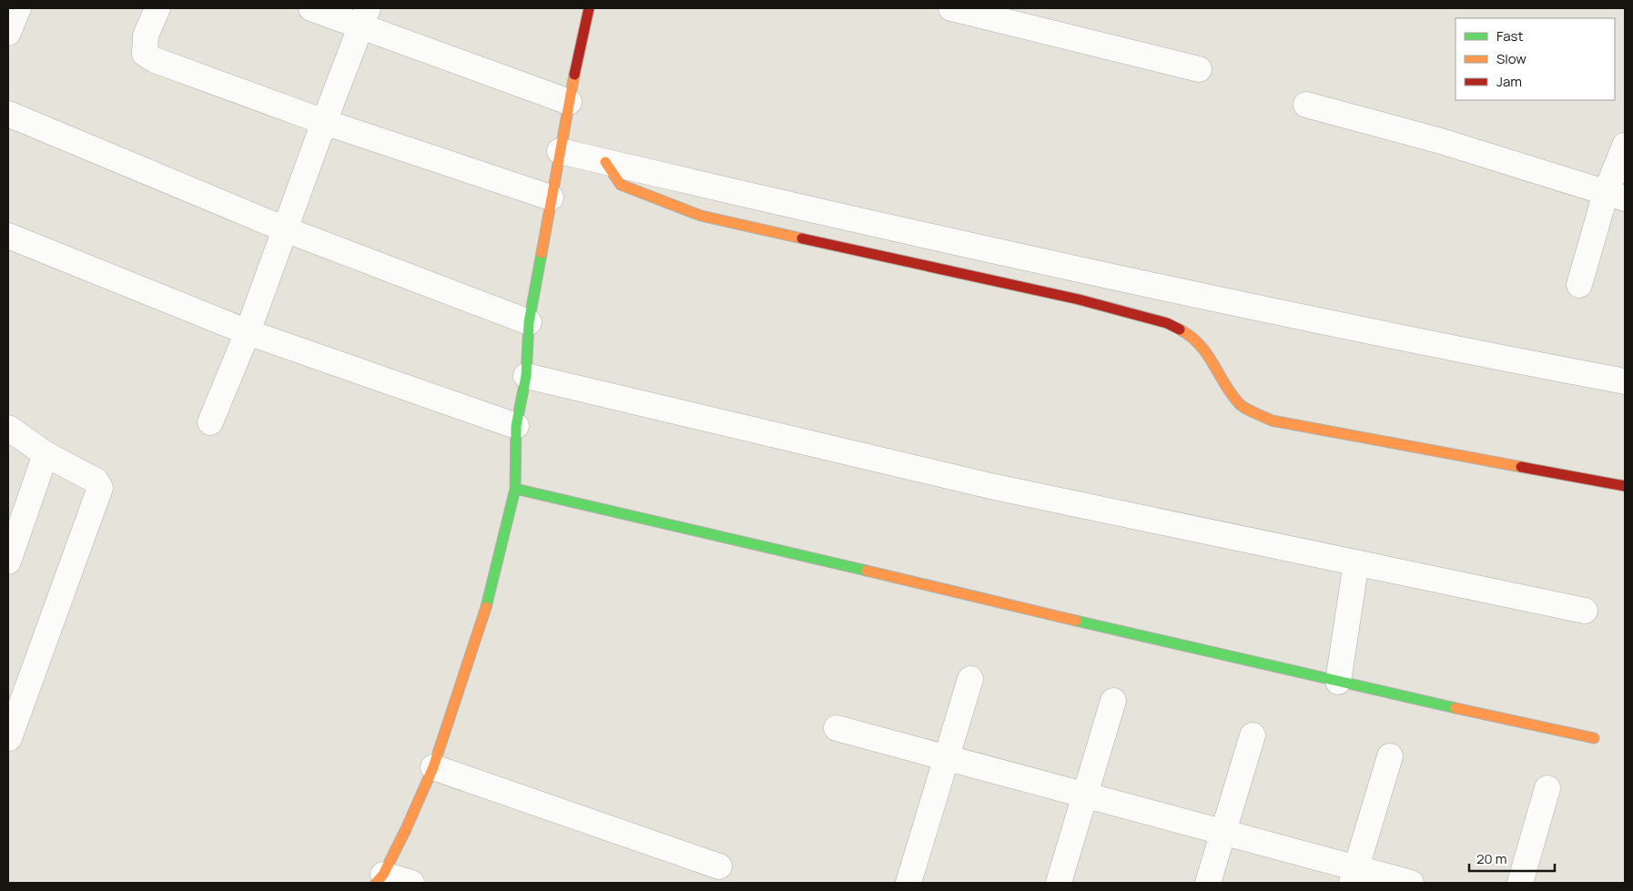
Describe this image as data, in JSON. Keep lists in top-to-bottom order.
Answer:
{
  "legend": ["Fast", "Slow", "Jam"],
  "scale_bar": "20 m"
}
